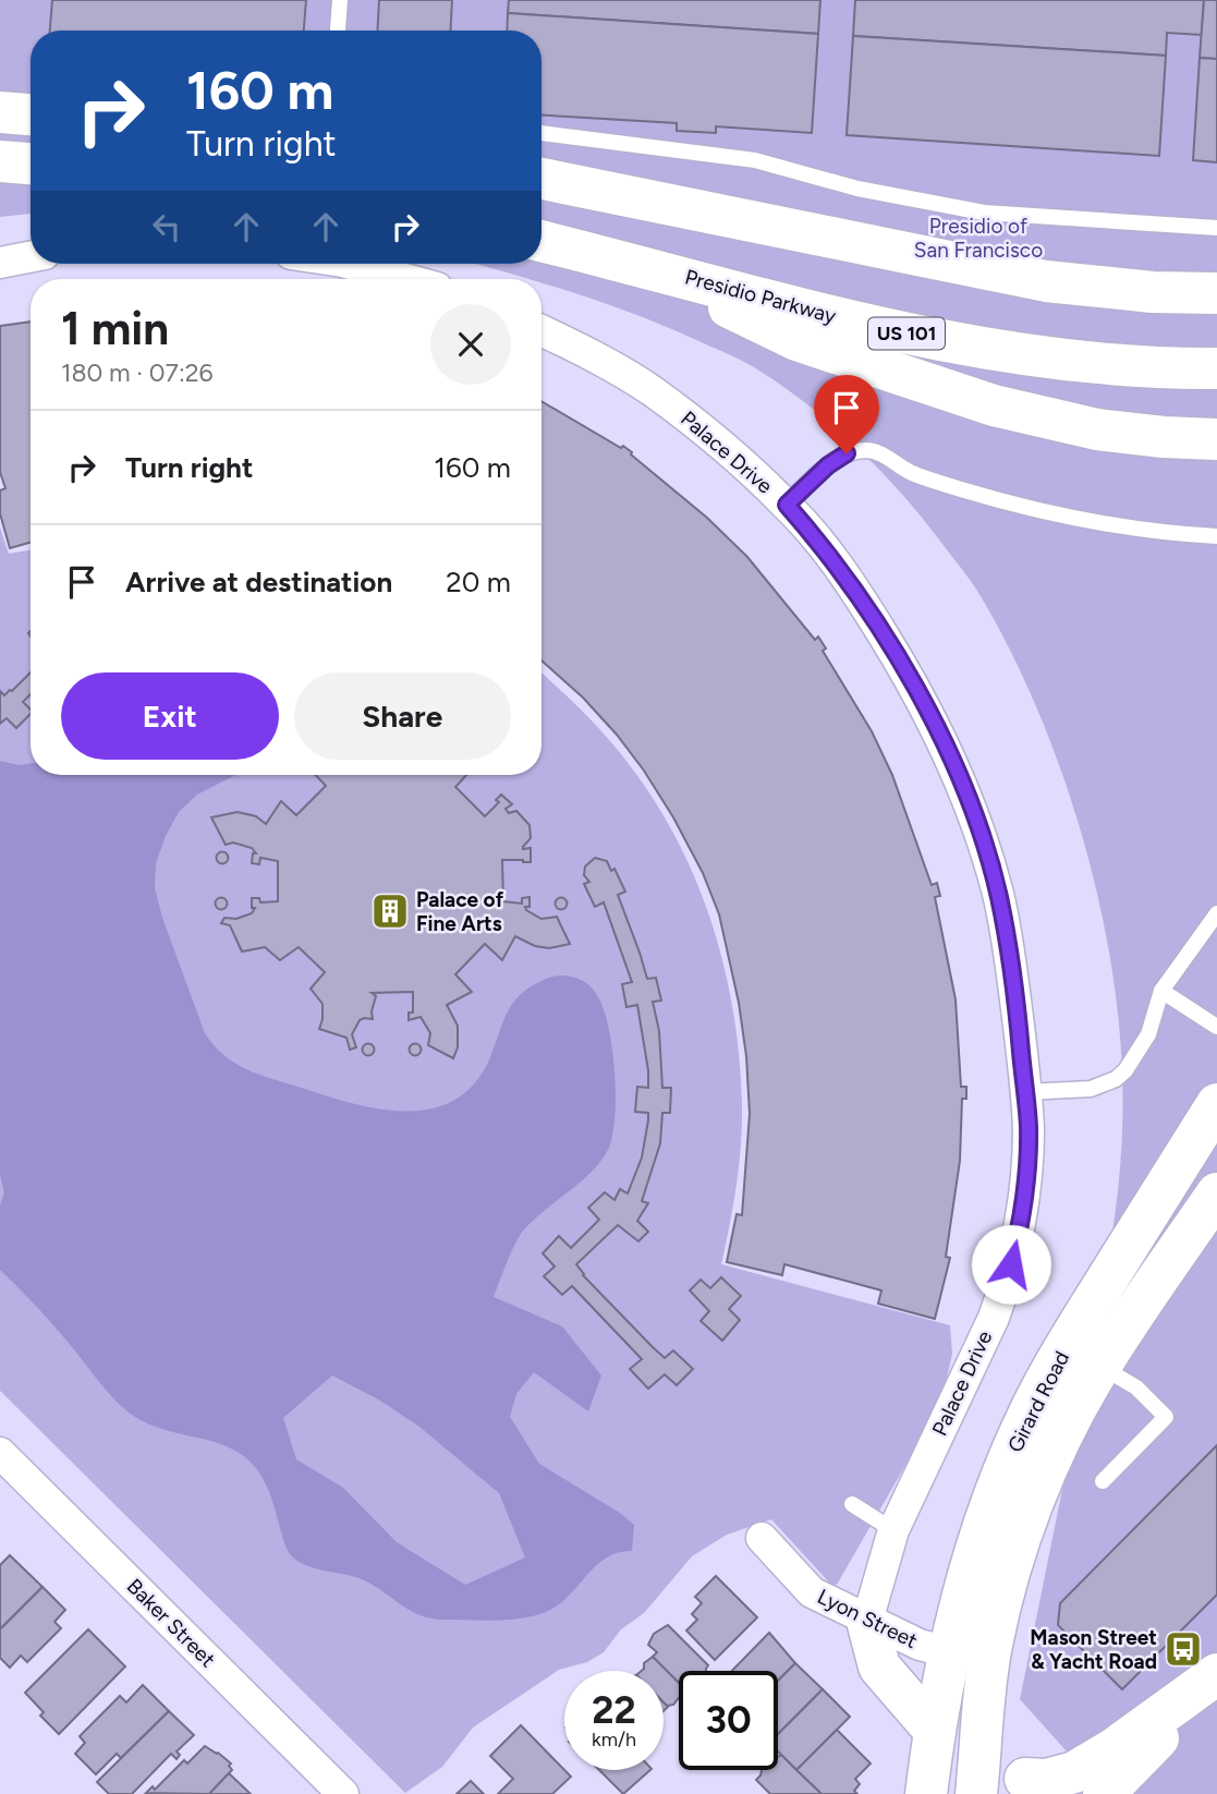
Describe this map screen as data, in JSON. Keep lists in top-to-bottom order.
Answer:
{
  "streets": {
    "main road": ["Presidio Parkway", "US 101", "Girard Road"],
    "street": ["Palace Drive", "Lyon Street", "Baker Street"]
  },
  "crossings": [
    ["Palace Drive", "Lyon Street"],
    ["Girard Road", "Lyon Street"]
  ],
  "parks": ["Presidio of San Francisco"],
  "places": {
    "building": ["Palace of Fine Arts"],
    "bus stop": ["Mason Street & Yacht Road"]
  },
  "page": {
    "turn": ["160 m", "Turn right"],
    "heading": ["1 min", "180 m · 07:26"],
    "list": [
      {
        "name": "Turn right",
        "value": "160 m"
      },
      {
        "name": "Arrive at destination",
        "value": "20 m"
      }
    ],
    "buttons": ["Exit", "Share"],
    "speed": "22 km/h",
    "limit": "30"
  }
}
